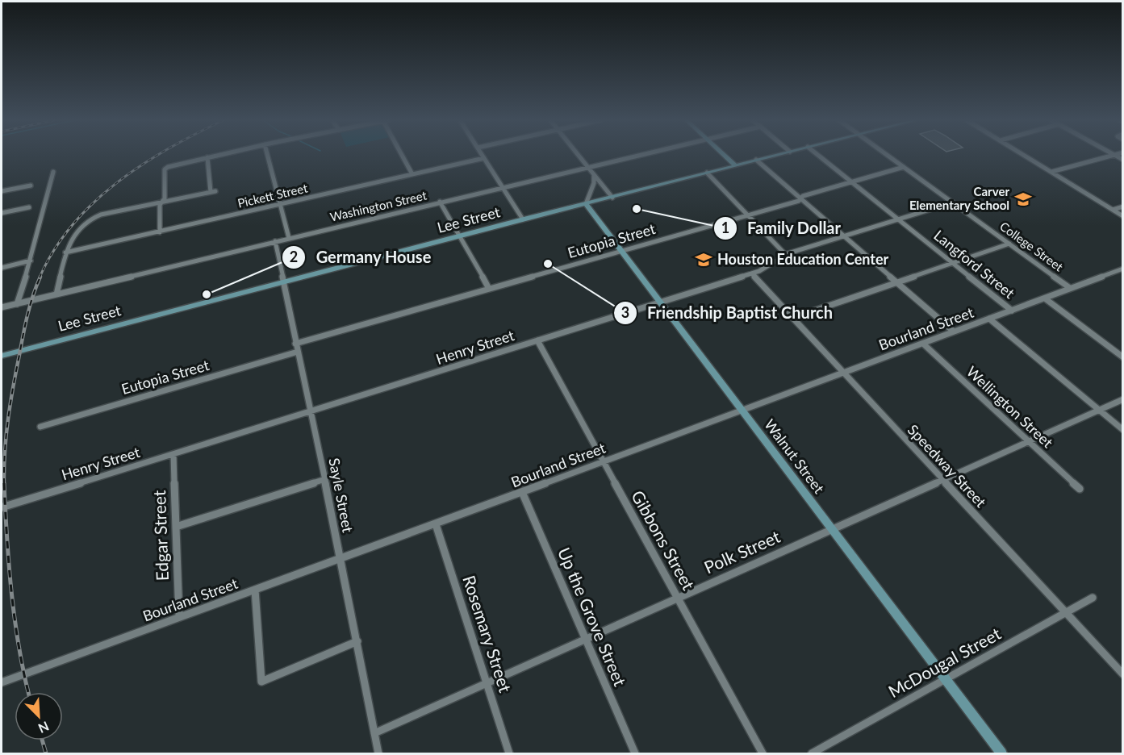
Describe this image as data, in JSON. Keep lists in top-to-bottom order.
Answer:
{
  "streets": {
    "main road": ["Lee Street", "Walnut Street"],
    "street": [
      "Pickett Street",
      "Washington Street",
      "Eutopia Street",
      "College Street",
      "Langford Street",
      "Bourland Street",
      "Henry Street",
      "Wellington Street",
      "Speedway Street",
      "Sayle Street",
      "Edgar Street",
      "Gibbons Street",
      "Polk Street",
      "Up the Grove Street",
      "Rosemary Street",
      "McDougal Street"
    ]
  },
  "crossings": [
    ["Washington Street", "Sayle Street"],
    ["Lee Street", "Walnut Street"],
    ["Lee Street", "Sayle Street"],
    ["Eutopia Street", "College Street"],
    ["Eutopia Street", "Langford Street"],
    ["Eutopia Street", "Walnut Street"],
    ["Eutopia Street", "Sayle Street"],
    ["College Street", "Bourland Street"],
    ["College Street", "Henry Street"],
    ["Langford Street", "Bourland Street"],
    ["Langford Street", "Henry Street"],
    ["Bourland Street", "Wellington Street"],
    ["Bourland Street", "Walnut Street"],
    ["Bourland Street", "Speedway Street"],
    ["Bourland Street", "Sayle Street"],
    ["Bourland Street", "Edgar Street"],
    ["Bourland Street", "Gibbons Street"],
    ["Bourland Street", "Up the Grove Street"],
    ["Bourland Street", "Rosemary Street"],
    ["Henry Street", "Walnut Street"],
    ["Henry Street", "Speedway Street"],
    ["Henry Street", "Sayle Street"],
    ["Henry Street", "Edgar Street"],
    ["Henry Street", "Gibbons Street"],
    ["Wellington Street", "Polk Street"],
    ["Walnut Street", "Polk Street"],
    ["Walnut Street", "McDougal Street"],
    ["Speedway Street", "Polk Street"],
    ["Speedway Street", "McDougal Street"],
    ["Sayle Street", "Polk Street"],
    ["Gibbons Street", "Polk Street"],
    ["Polk Street", "Up the Grove Street"],
    ["Polk Street", "Rosemary Street"]
  ],
  "places": {
    "school or university": ["Carver Elementary School", "Houston Education Center"],
    "other": ["Family Dollar", "Friendship Baptist Church", "Germany House"]
  },
  "north": "bottom right"
}
